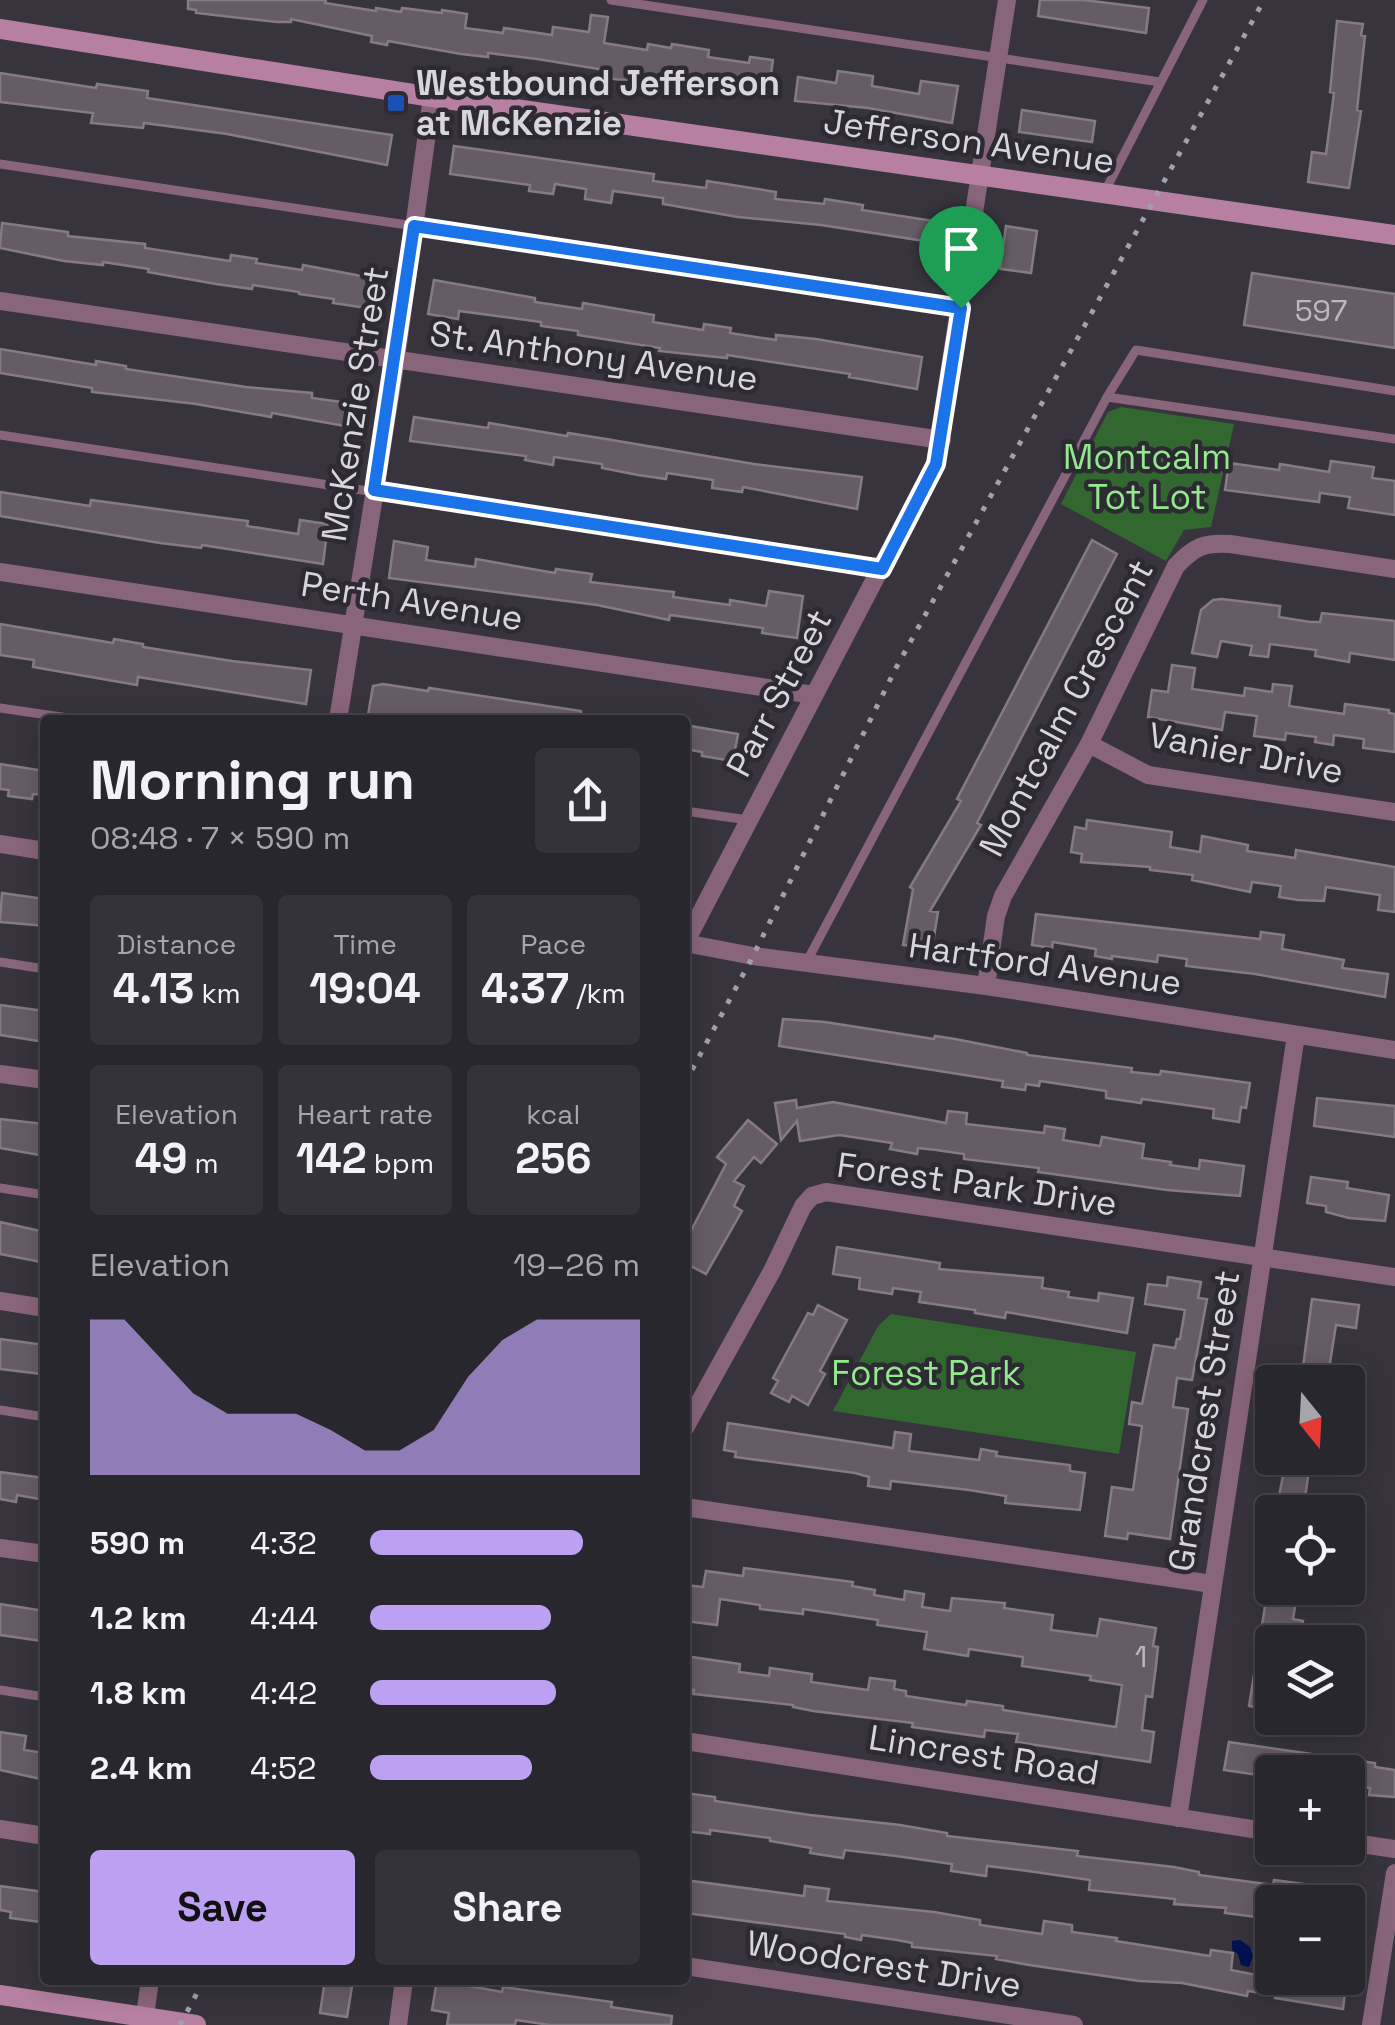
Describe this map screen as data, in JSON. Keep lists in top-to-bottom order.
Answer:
{
  "streets": {
    "street": [
      "Jefferson Avenue",
      "St. Anthony Avenue",
      "McKenzie Street",
      "Perth Avenue",
      "Parr Street",
      "Montcalm Crescent",
      "Vanier Drive",
      "Hartford Avenue",
      "Forest Park Drive",
      "Grandcrest Street",
      "Lincrest Road",
      "Woodcrest Drive"
    ]
  },
  "crossings": [
    ["Jefferson Avenue", "McKenzie Street"],
    ["Jefferson Avenue", "Parr Street"],
    ["St. Anthony Avenue", "McKenzie Street"],
    ["St. Anthony Avenue", "Parr Street"],
    ["McKenzie Street", "Perth Avenue"],
    ["Perth Avenue", "Parr Street"],
    ["Montcalm Crescent", "Vanier Drive"],
    ["Montcalm Crescent", "Hartford Avenue"],
    ["Hartford Avenue", "Grandcrest Street"],
    ["Forest Park Drive", "Grandcrest Street"],
    ["Grandcrest Street", "Lincrest Road"]
  ],
  "parks": ["Montcalm Tot Lot", "Forest Park"],
  "places": {
    "transit": ["Westbound Jefferson at McKenzie"]
  },
  "house_numbers": ["597", "1"],
  "north": "bottom",
  "page": {
    "heading": ["Morning run", "08:48 · 7 × 590 m"],
    "stats": [
      ["Distance", "4.13 km"],
      ["Time", "19:04"],
      ["Pace", "4:37 /km"],
      ["Elevation", "49 m"],
      ["Heart rate", "142 bpm"],
      ["kcal", "256"]
    ],
    "chart": ["Elevation", "19–26 m"],
    "map_buttons": ["+", "−"],
    "list": [
      {
        "name": "590 m",
        "note": "4:32"
      },
      {
        "name": "1.2 km",
        "note": "4:44"
      },
      {
        "name": "1.8 km",
        "note": "4:42"
      },
      {
        "name": "2.4 km",
        "note": "4:52"
      }
    ],
    "buttons": ["Save", "Share"]
  }
}
